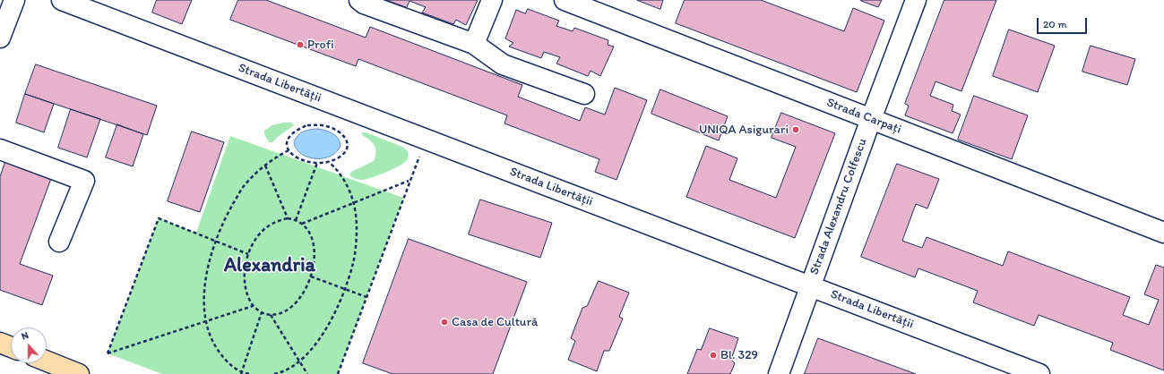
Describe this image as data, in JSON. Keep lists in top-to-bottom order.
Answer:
{
  "streets": {
    "street": ["Strada Libertății", "Strada Carpați", "Strada Alexandru Colfescu"]
  },
  "crossings": [
    ["Strada Libertății", "Strada Alexandru Colfescu"],
    ["Strada Carpați", "Strada Alexandru Colfescu"]
  ],
  "districts": ["Alexandria"],
  "places": [
    "Profi",
    "UNIQA Asigurari",
    "Casa de Cultură",
    "Bl. 329"
  ],
  "scale_bar": "20 m",
  "north": "top"
}
